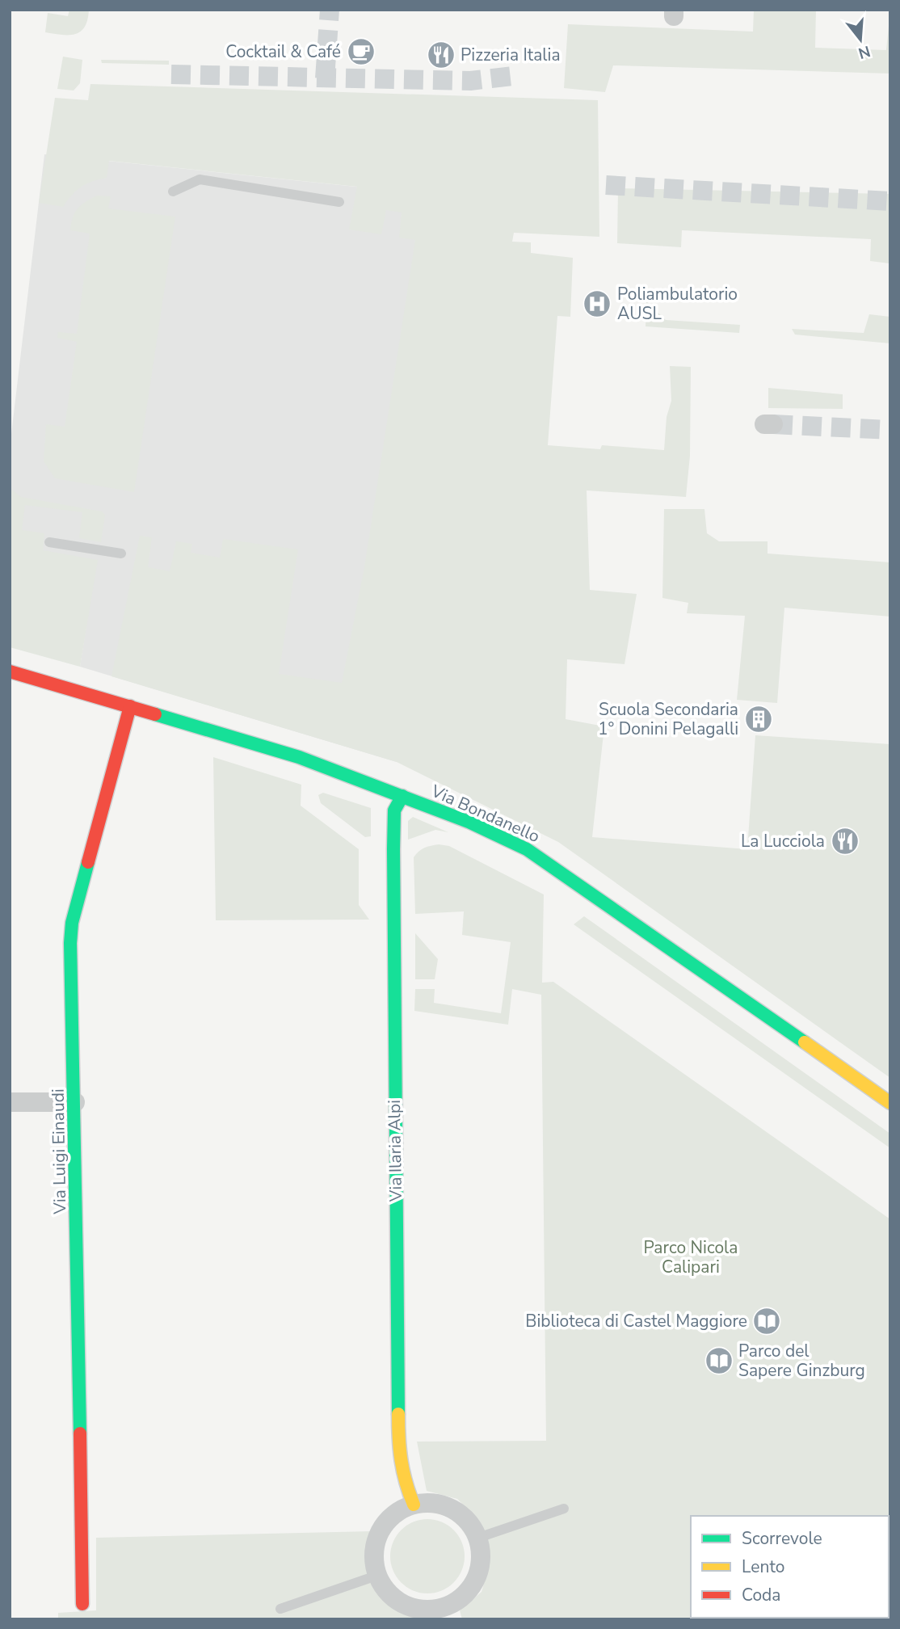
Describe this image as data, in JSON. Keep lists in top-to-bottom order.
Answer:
{
  "streets": {
    "street": ["Via Bondanello", "Via Ilaria Alpi", "Via Luigi Einaudi"]
  },
  "crossings": [
    ["Via Bondanello", "Via Ilaria Alpi"],
    ["Via Bondanello", "Via Luigi Einaudi"]
  ],
  "parks": ["Parco Nicola Calipari"],
  "places": {
    "cafe": ["Cocktail & Café"],
    "restaurant": ["Pizzeria Italia", "La Lucciola"],
    "hospital": ["Poliambulatorio AUSL"],
    "building": ["Scuola Secondaria 1° Donini Pelagalli"],
    "library": ["Biblioteca di Castel Maggiore", "Parco del Sapere Ginzburg"]
  },
  "legend": ["Scorrevole", "Lento", "Coda"],
  "north": "bottom"
}
